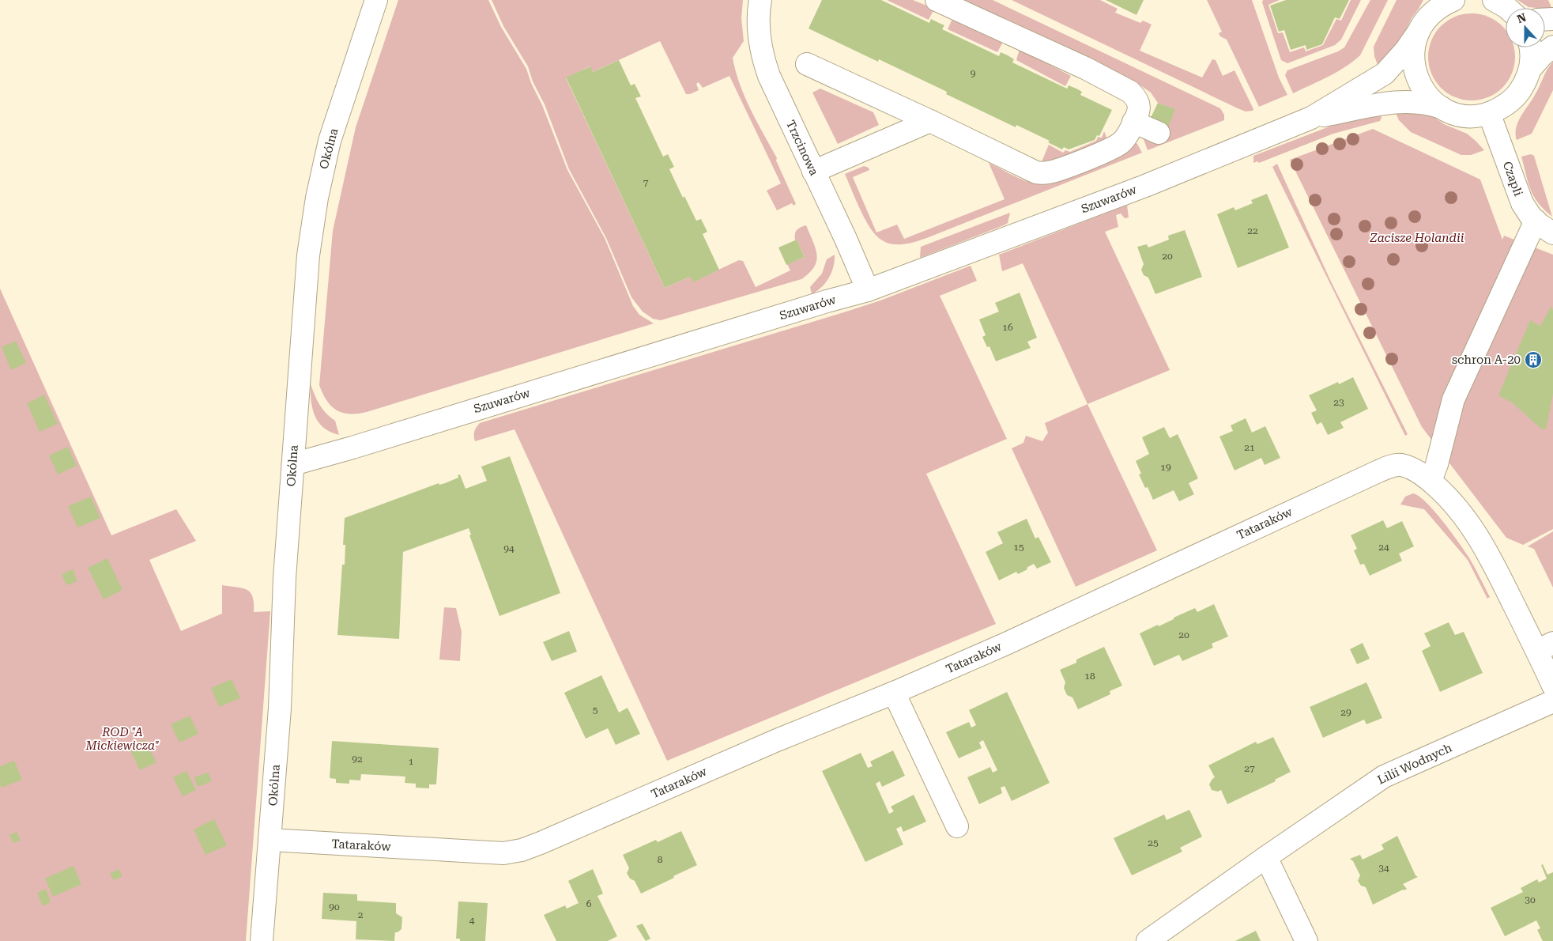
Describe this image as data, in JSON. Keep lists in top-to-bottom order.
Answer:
{
  "streets": {
    "street": [
      "Trzcinowa",
      "Okólna",
      "Czapli",
      "Szuwarów",
      "Tataraków",
      "Lilii Wodnych"
    ]
  },
  "crossings": [
    ["Trzcinowa", "Szuwarów"],
    ["Okólna", "Szuwarów"],
    ["Okólna", "Tataraków"]
  ],
  "parks": ["Zacisze Holandii", "ROD \"A Mickiewicza\""],
  "places": {
    "building": ["schron A-20"]
  },
  "house_numbers": [
    "9",
    "7",
    "22",
    "20",
    "16",
    "23",
    "21",
    "19",
    "15",
    "24",
    "94",
    "20",
    "18",
    "5",
    "29",
    "92",
    "1",
    "27",
    "25",
    "8",
    "34",
    "30",
    "6",
    "90",
    "2",
    "4"
  ],
  "north": "top"
}
